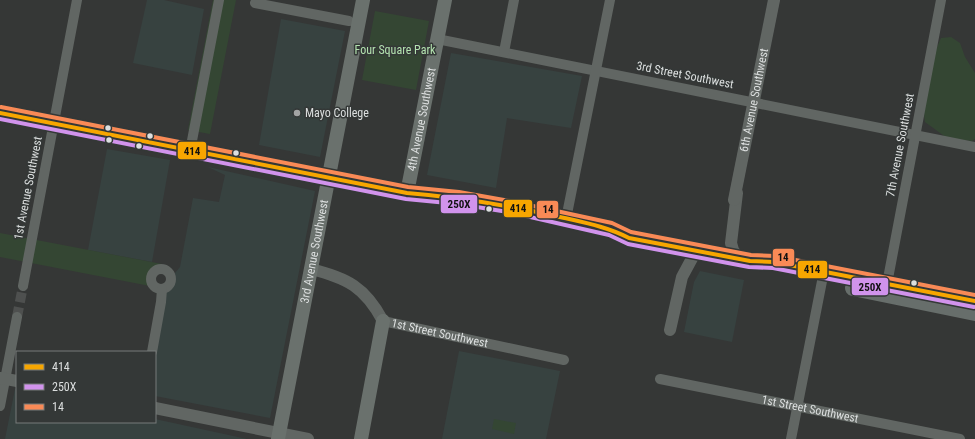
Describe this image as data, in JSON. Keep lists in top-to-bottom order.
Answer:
{
  "streets": {
    "main road": ["4th Avenue Southwest", "3rd Avenue Southwest"],
    "street": [
      "3rd Street Southwest",
      "6th Avenue Southwest",
      "7th Avenue Southwest",
      "1st Avenue Southwest",
      "1st Street Southwest"
    ]
  },
  "crossings": [
    ["3rd Street Southwest", "6th Avenue Southwest"],
    ["3rd Street Southwest", "4th Avenue Southwest"],
    ["3rd Street Southwest", "7th Avenue Southwest"],
    ["3rd Avenue Southwest", "1st Street Southwest"]
  ],
  "parks": ["Four Square Park"],
  "places": ["Mayo College"],
  "lines": ["transit line 14", "transit line 414", "transit line 250X"],
  "legend": ["414", "250X", "14"]
}
